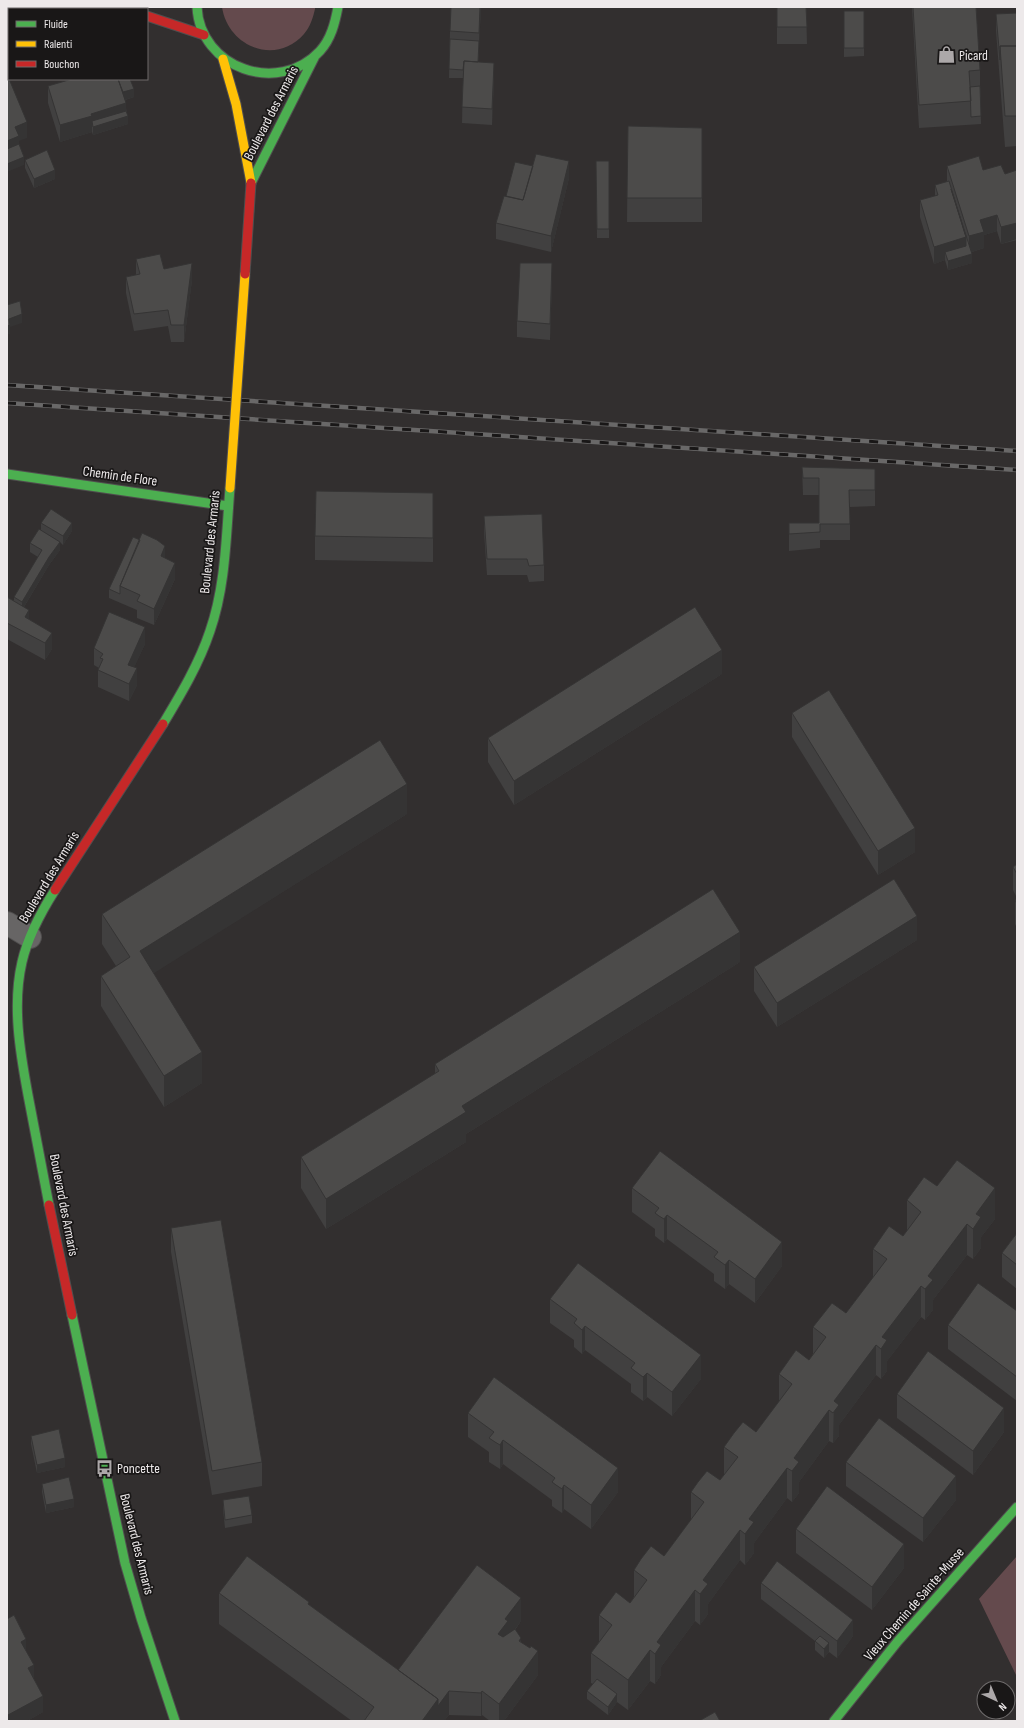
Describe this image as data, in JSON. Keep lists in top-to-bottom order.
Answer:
{
  "streets": {
    "main road": ["Boulevard des Armaris", "Chemin de Flore", "Vieux Chemin de Sainte-Musse"]
  },
  "crossings": [
    ["Boulevard des Armaris", "Chemin de Flore"]
  ],
  "places": {
    "shop": ["Picard"],
    "bus stop": ["Poncette"]
  },
  "legend": ["Fluide", "Ralenti", "Bouchon"],
  "north": "bottom right"
}
